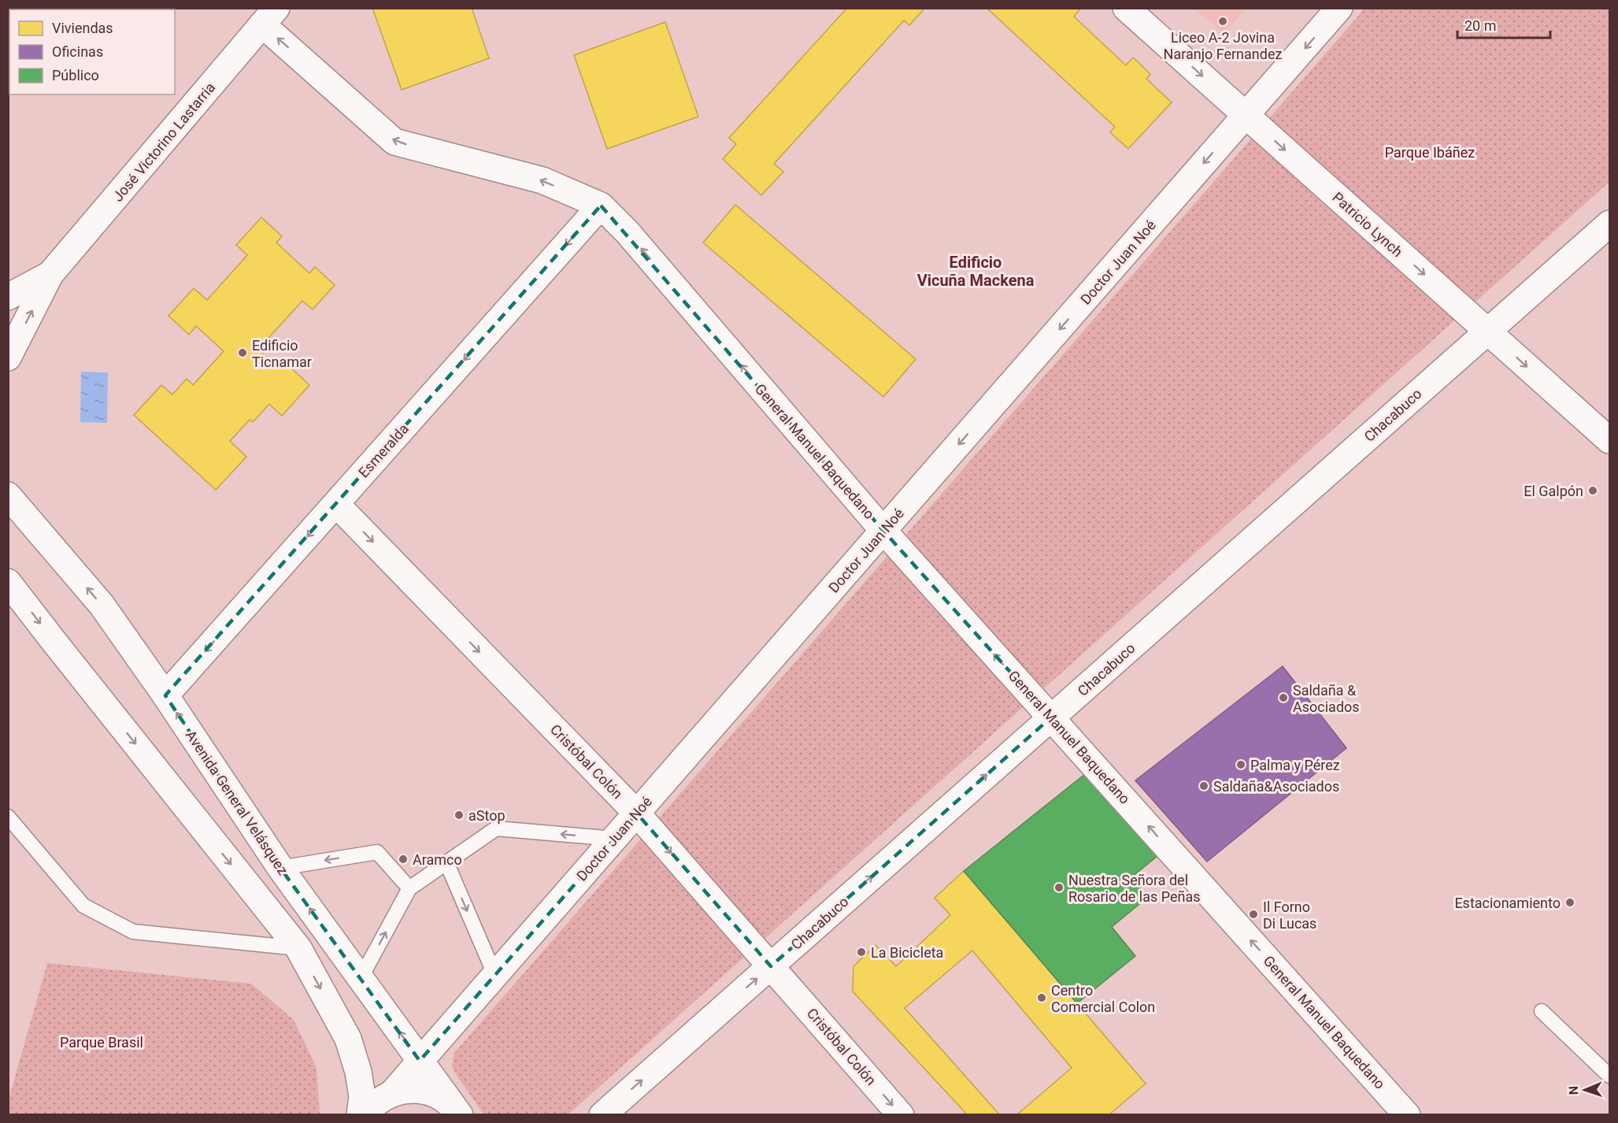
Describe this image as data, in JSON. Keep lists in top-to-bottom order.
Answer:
{
  "streets": {
    "street": [
      "José Victorino Lastarria",
      "Patricio Lynch",
      "Doctor Juan Noé",
      "Chacabuco",
      "Esmeralda",
      "General Manuel Baquedano",
      "Cristóbal Colón",
      "Avenida General Velásquez"
    ]
  },
  "crossings": [
    ["José Victorino Lastarria", "General Manuel Baquedano"],
    ["Patricio Lynch", "Doctor Juan Noé"],
    ["Patricio Lynch", "Chacabuco"],
    ["Doctor Juan Noé", "General Manuel Baquedano"],
    ["Doctor Juan Noé", "Cristóbal Colón"],
    ["Doctor Juan Noé", "Avenida General Velásquez"],
    ["Chacabuco", "General Manuel Baquedano"],
    ["Chacabuco", "Cristóbal Colón"],
    ["Esmeralda", "General Manuel Baquedano"],
    ["Esmeralda", "Cristóbal Colón"],
    ["Esmeralda", "Avenida General Velásquez"]
  ],
  "one_way": [
    "Patricio Lynch",
    "Doctor Juan Noé",
    "Chacabuco",
    "Esmeralda",
    "General Manuel Baquedano",
    "Cristóbal Colón"
  ],
  "districts": ["Edificio Vicuña Mackena"],
  "parks": ["Parque Ibáñez", "Parque Brasil"],
  "places": [
    "Liceo A-2 Jovina Naranjo Fernandez",
    "Edificio Ticnamar",
    "El Galpón",
    "Saldaña & Asociados",
    "Palma y Pérez",
    "Saldaña&Asociados",
    "aStop",
    "Aramco",
    "Nuestra Señora del Rosario de las Peñas",
    "Estacionamiento",
    "Il Forno Di Lucas",
    "La Bicicleta",
    "Centro Comercial Colon"
  ],
  "legend": ["Viviendas", "Oficinas", "Público"],
  "scale_bar": "20 m",
  "north": "left"
}
